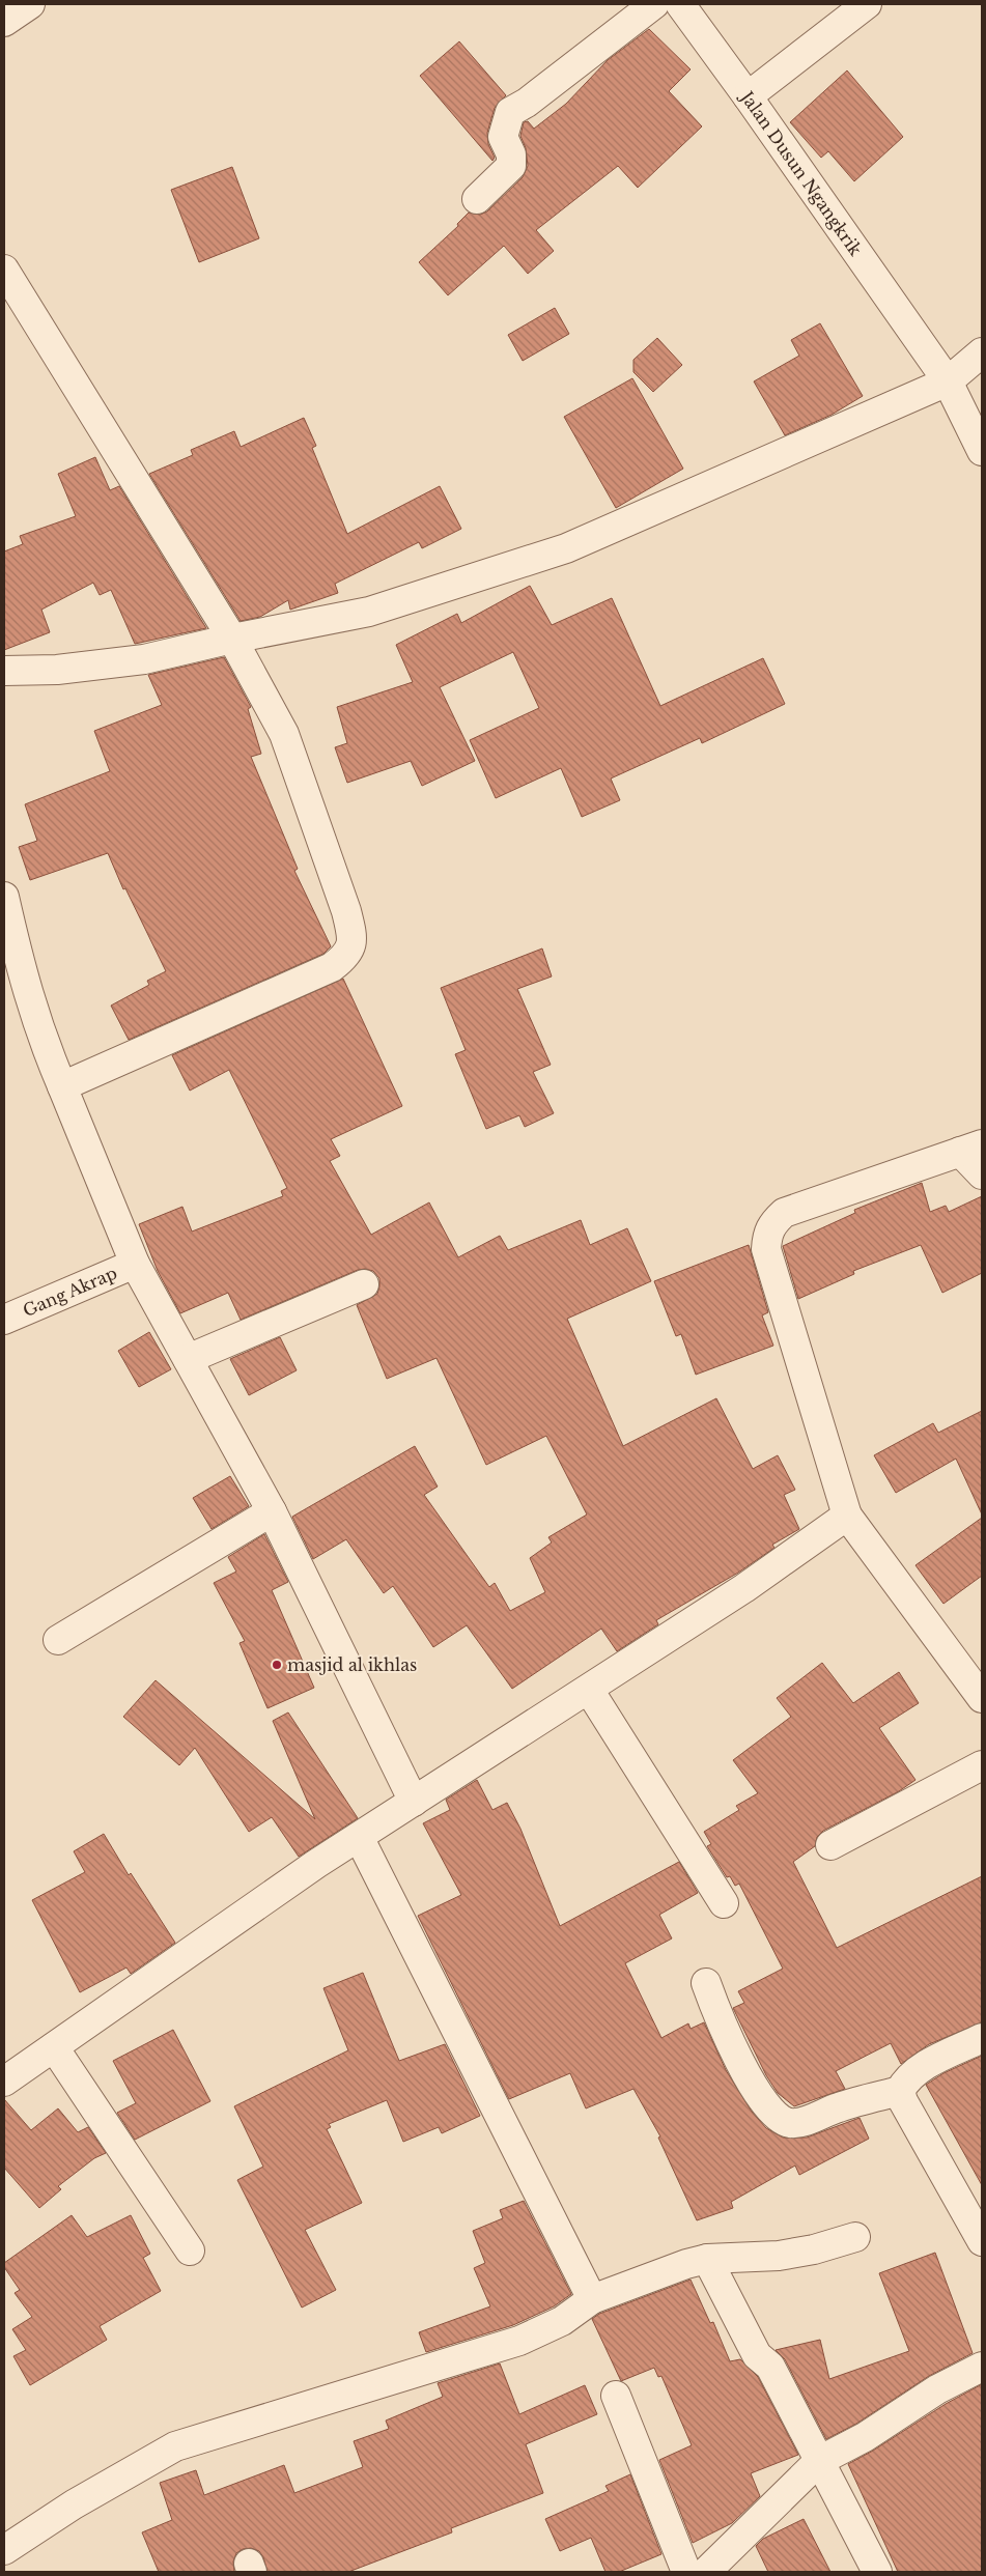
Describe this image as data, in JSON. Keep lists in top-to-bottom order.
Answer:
{
  "streets": {
    "street": ["Jalan Dusun Ngangkrik", "Gang Akrap"]
  },
  "places": ["masjid al ikhlas"]
}
